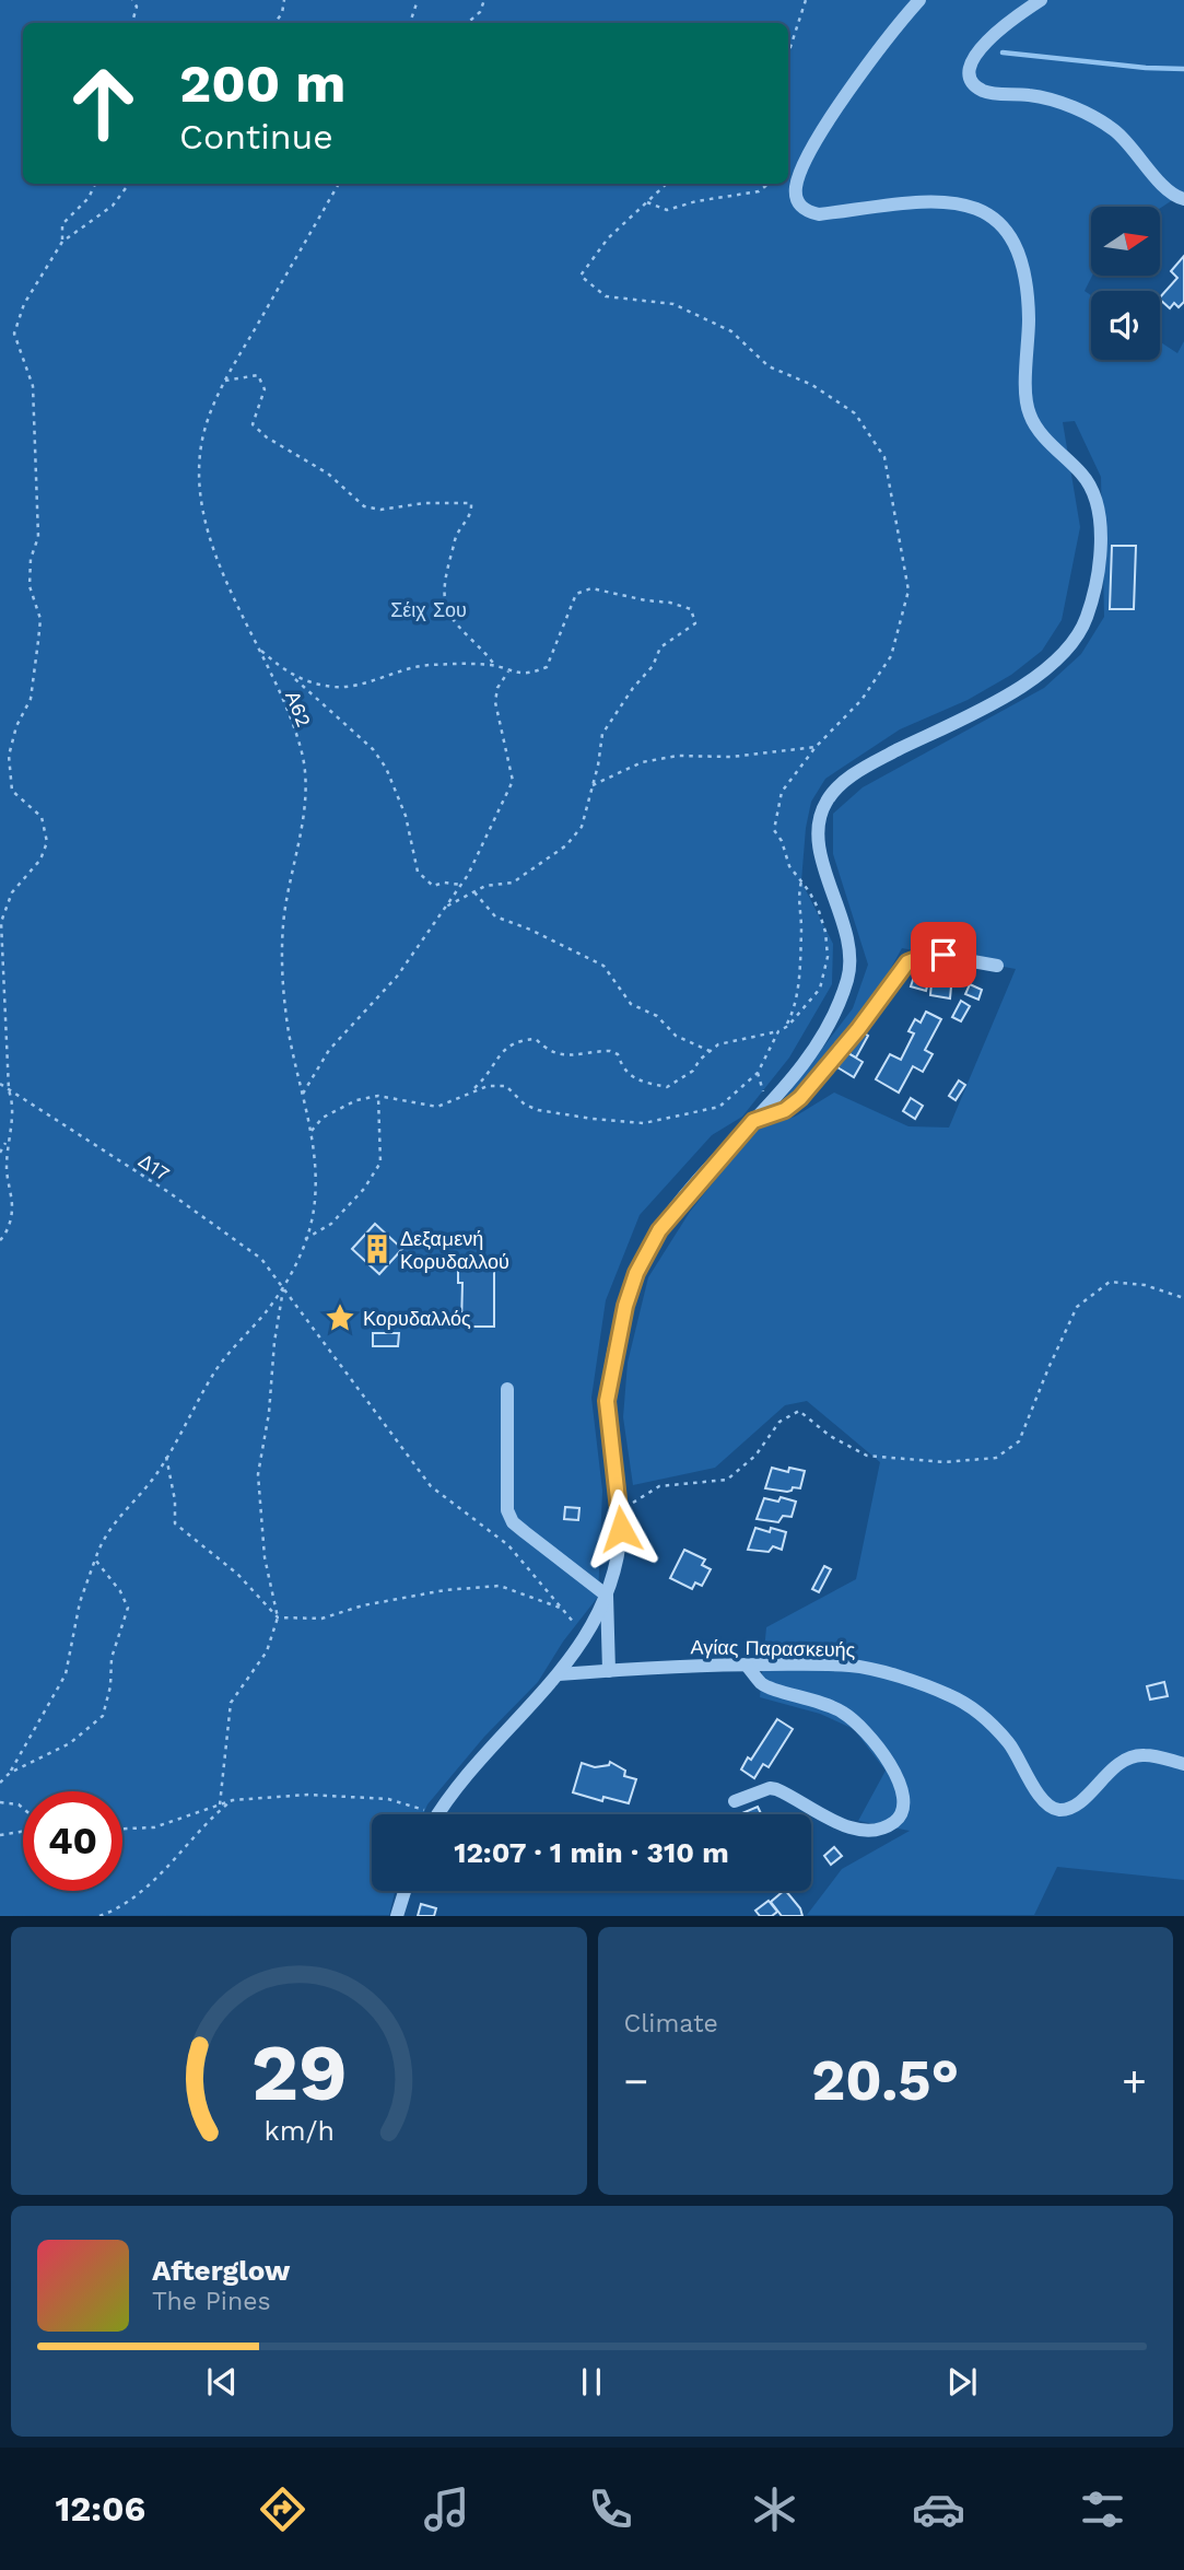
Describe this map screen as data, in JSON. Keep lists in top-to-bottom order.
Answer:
{
  "streets": {
    "street": ["Αγίας Παρασκευής"],
    "path": ["Α62", "Δ17"]
  },
  "crossings": [
    ["Α62", "Δ17"]
  ],
  "parks": ["Σέιχ Σου"],
  "places": {
    "building": ["Δεξαμενή Κορυδαλλού"],
    "place": ["Κορυδαλλός"]
  },
  "north": "right",
  "page": {
    "turn": ["200 m", "Continue"],
    "limit": "40",
    "trip": "12:07 · 1 min · 310 m",
    "tile": "Climate",
    "heat": ["−", "20.5°", "+"],
    "song": ["Afterglow", "The Pines"],
    "tabs": "12:06",
    "gauge": ["29", "km/h"]
  }
}
